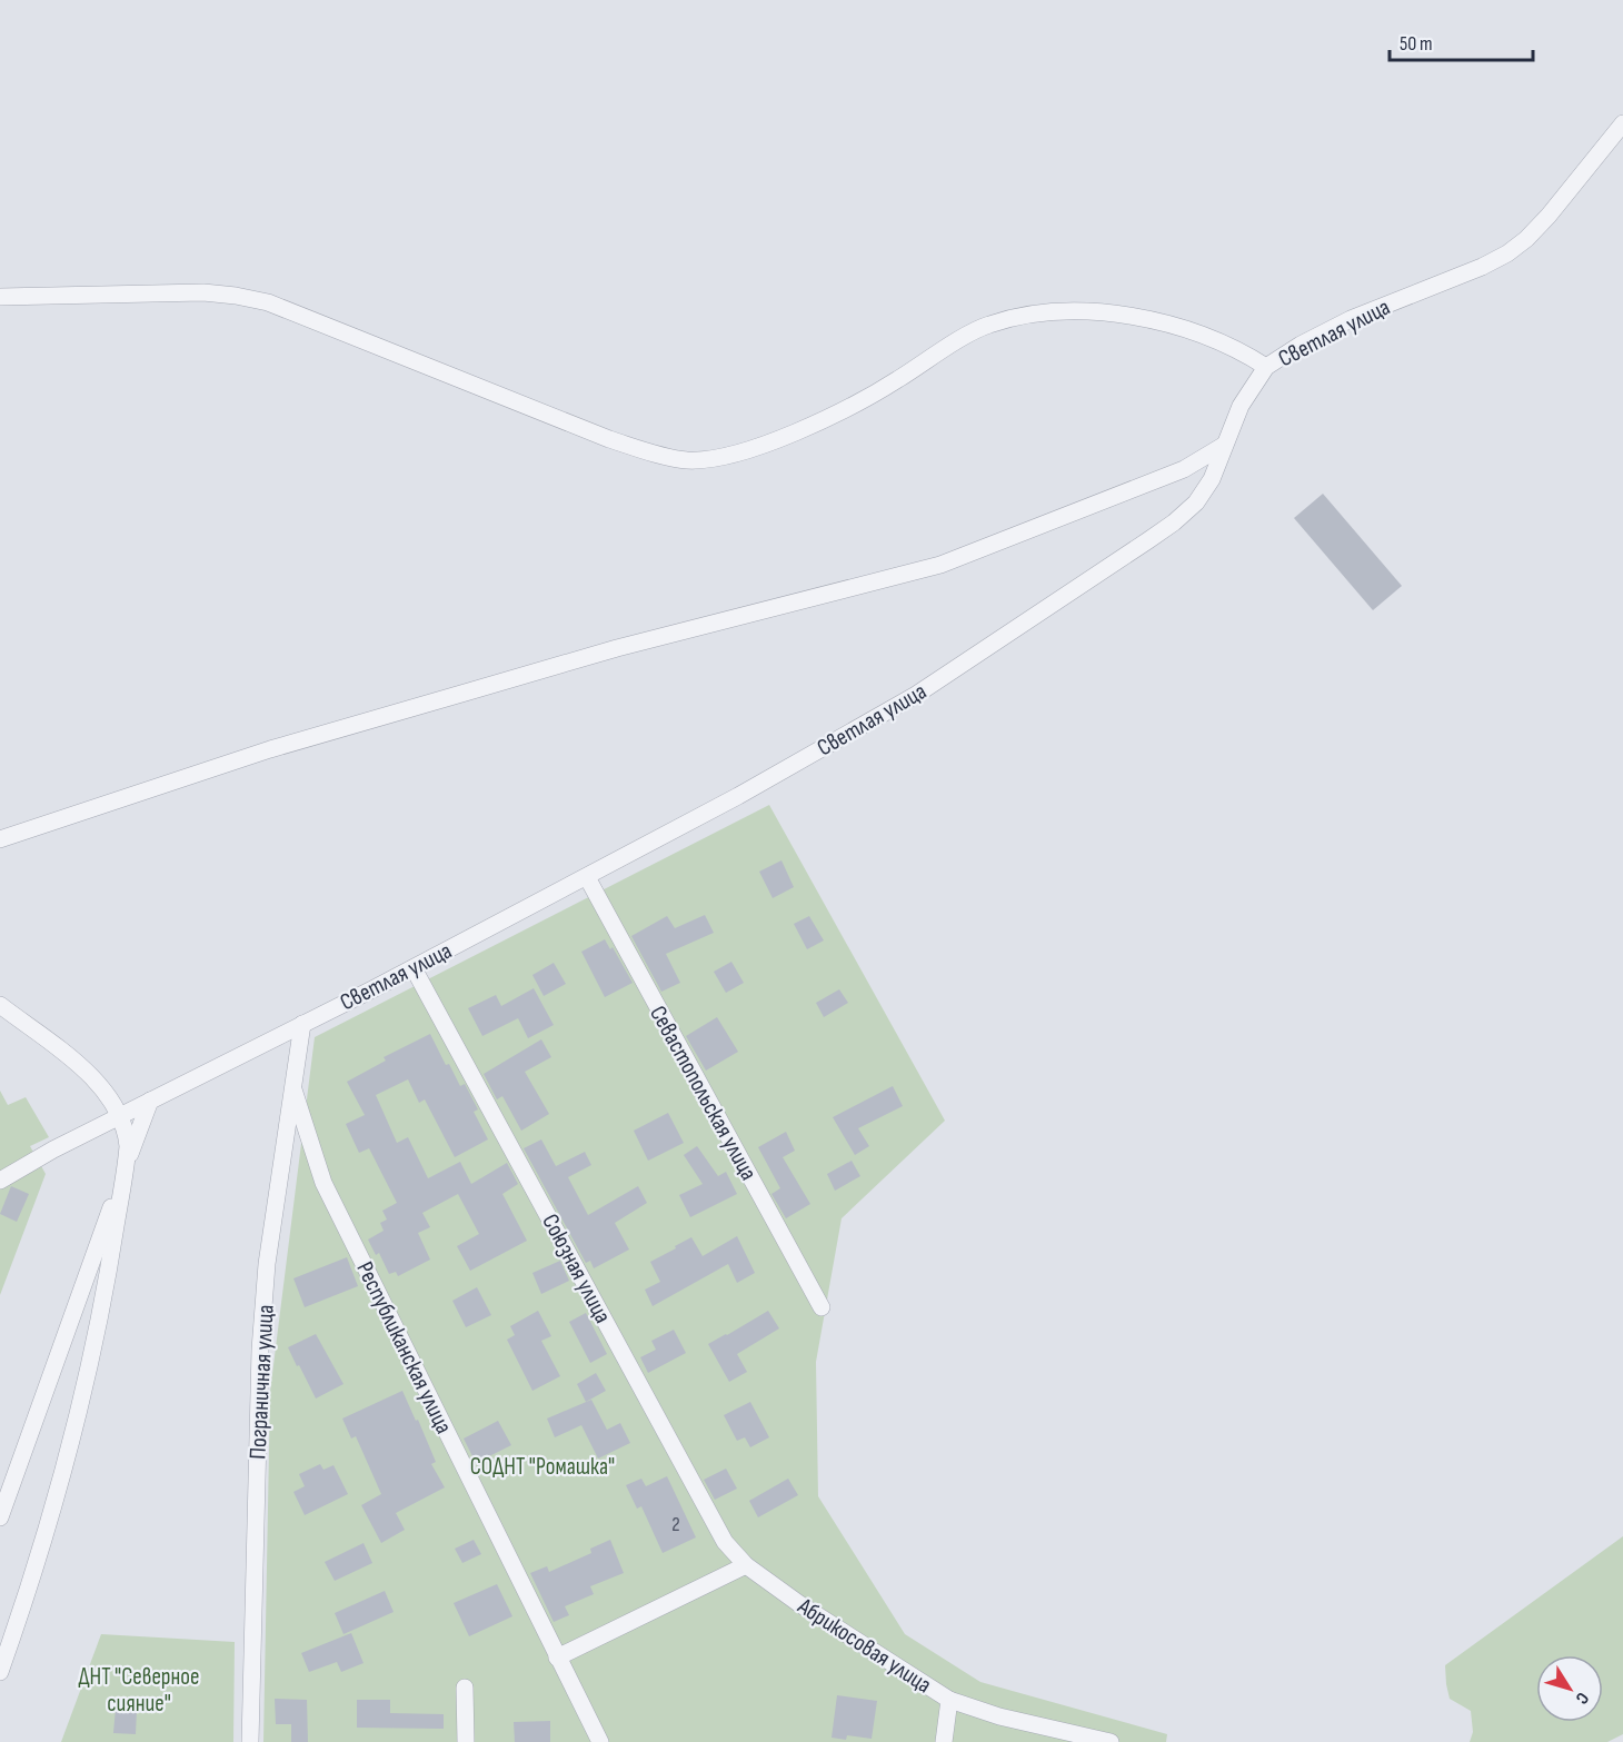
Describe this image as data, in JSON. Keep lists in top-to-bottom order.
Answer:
{
  "streets": {
    "street": [
      "Светлая улица",
      "Севастопольская улица",
      "Союзная улица",
      "Республиканская улица",
      "Пограничная улица",
      "Абрикосовая улица"
    ]
  },
  "crossings": [
    ["Светлая улица", "Севастопольская улица"],
    ["Светлая улица", "Союзная улица"],
    ["Светлая улица", "Пограничная улица"],
    ["Союзная улица", "Абрикосовая улица"],
    ["Республиканская улица", "Пограничная улица"]
  ],
  "parks": ["СОДНТ \"Ромашка\"", "ДНТ \"Северное сияние\""],
  "house_numbers": ["2"],
  "scale_bar": "50 m",
  "north": "bottom right"
}
